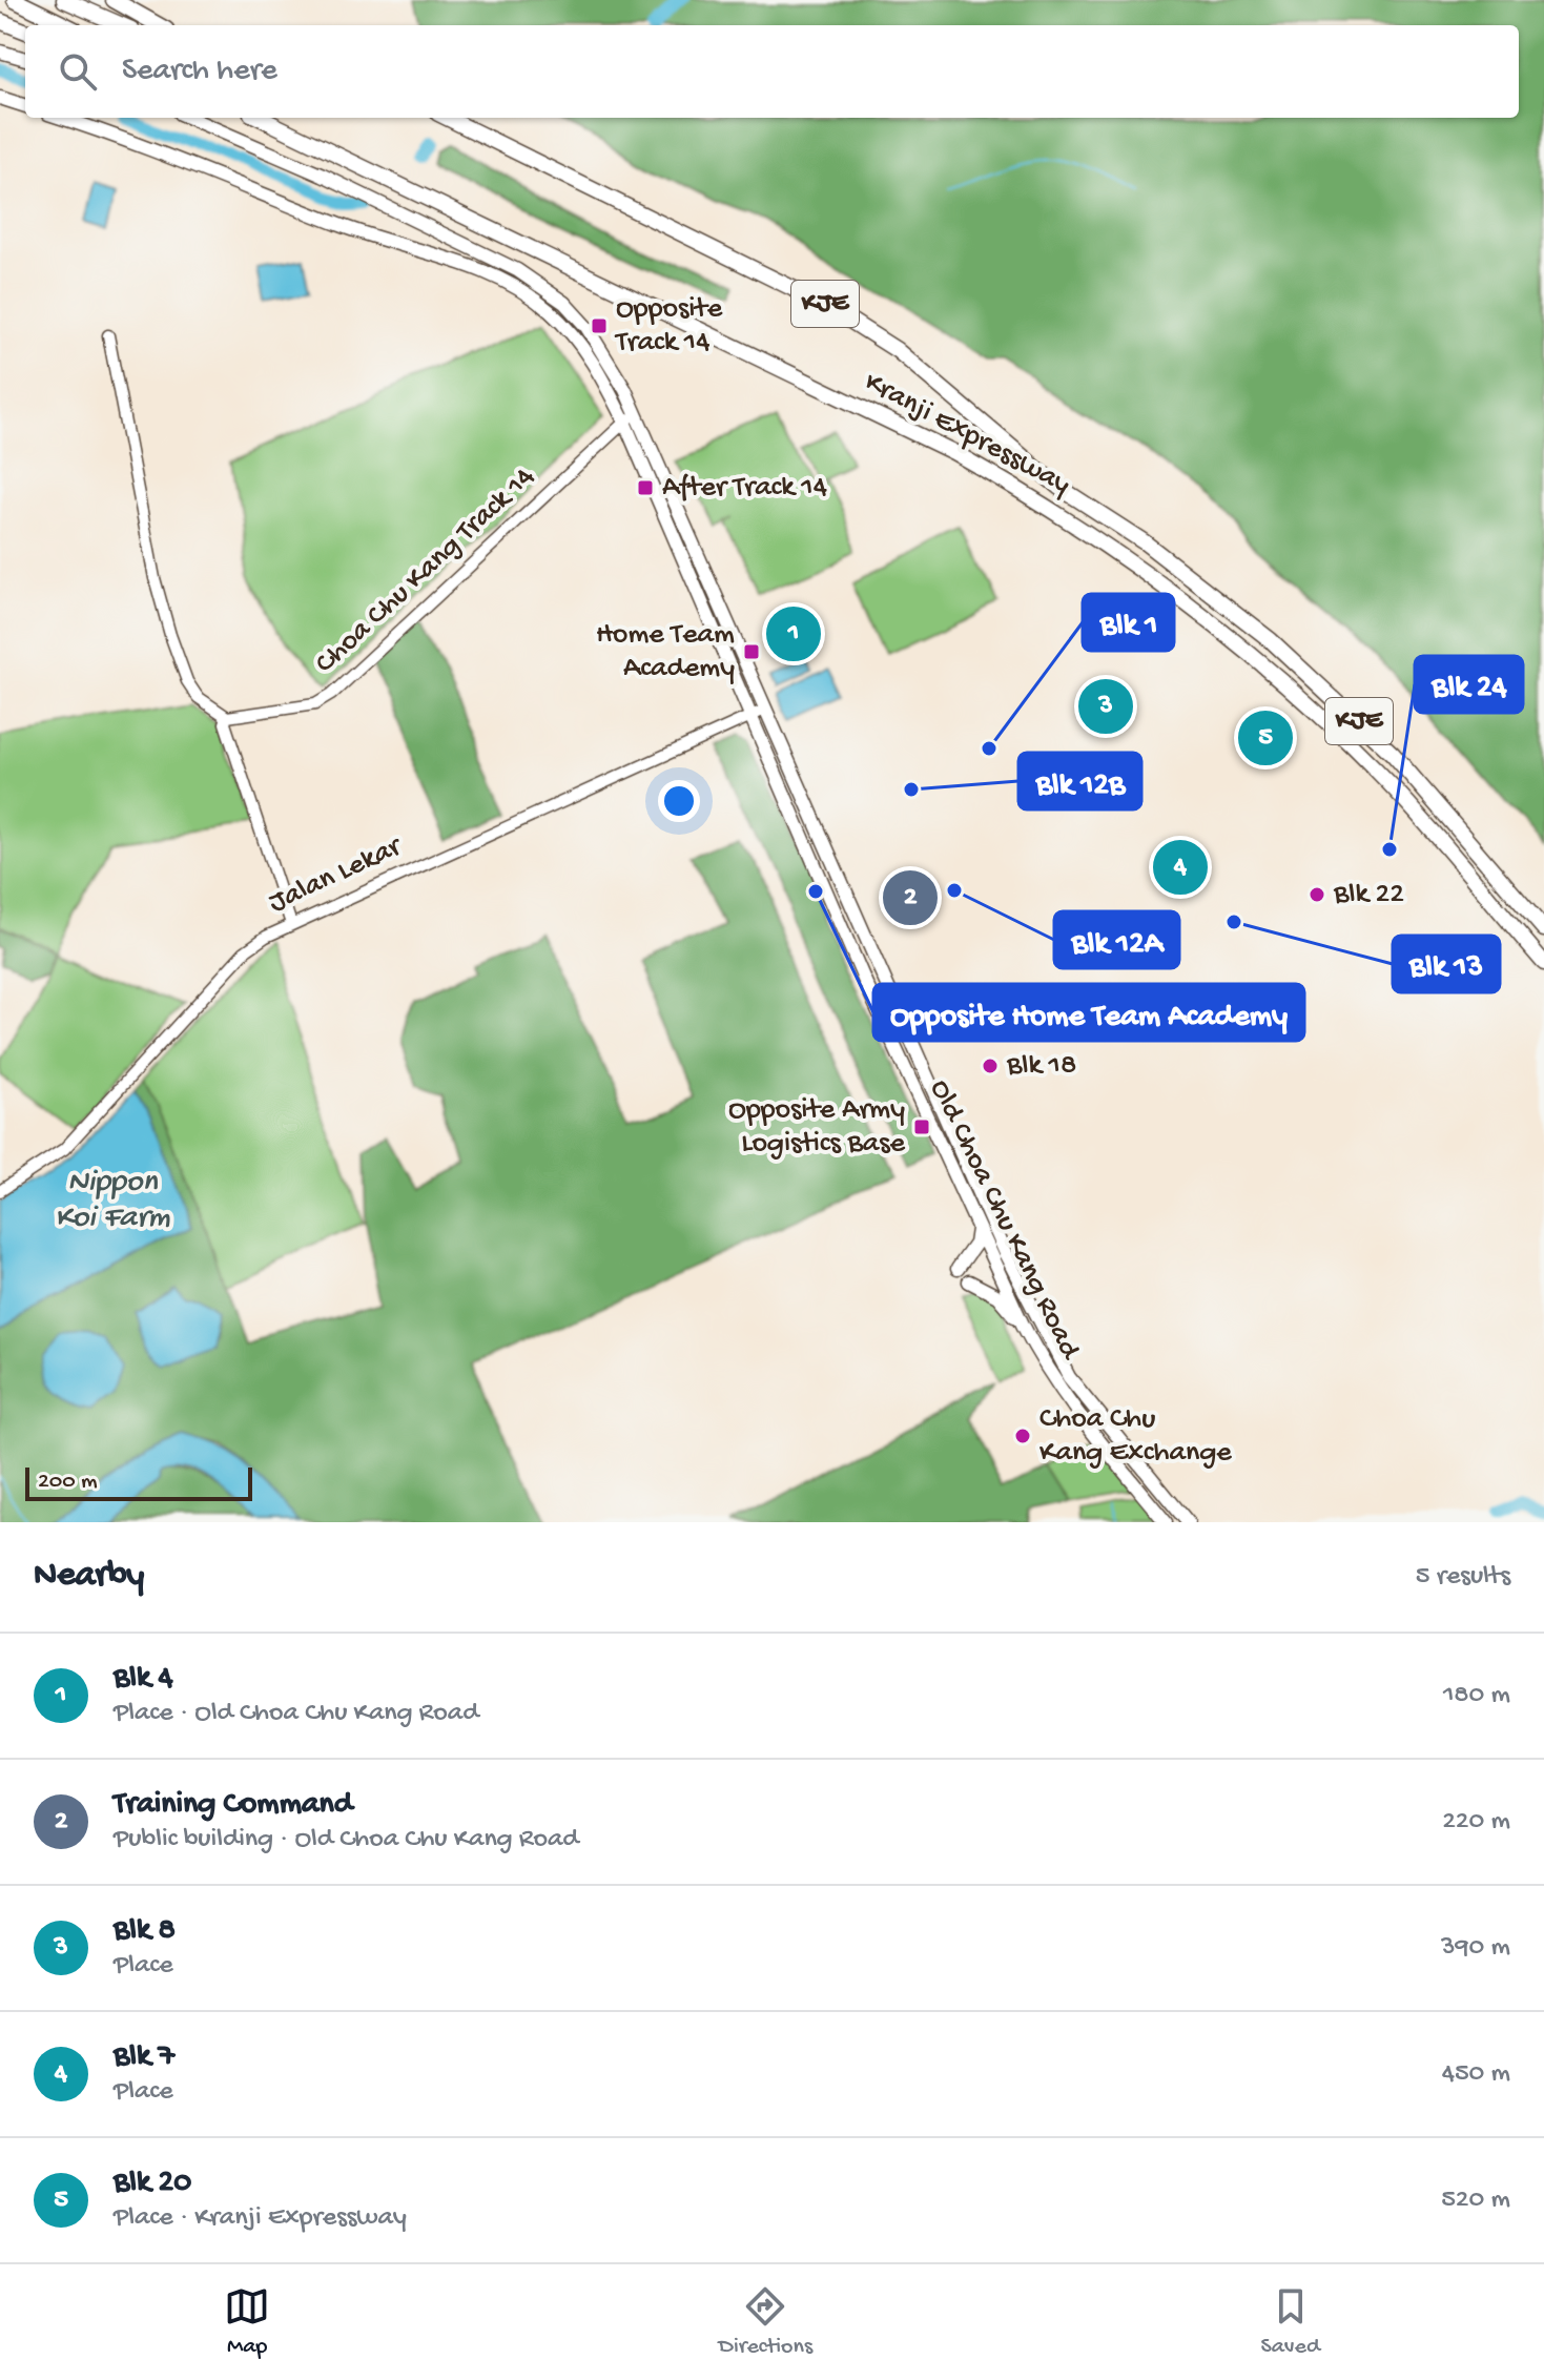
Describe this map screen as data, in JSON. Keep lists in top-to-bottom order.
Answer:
{
  "streets": {
    "highway": ["KJE", "Kranji Expressway"],
    "main road": ["Old Choa Chu Kang Road"],
    "street": ["Choa Chu Kang Track 14", "Jalan Lekar"]
  },
  "crossings": [
    ["Choa Chu Kang Track 14", "Old Choa Chu Kang Road"],
    ["Jalan Lekar", "Old Choa Chu Kang Road"]
  ],
  "water": ["Nippon Koi Farm"],
  "places": {
    "transit": [
      "Opposite Track 14",
      "After Track 14",
      "Home Team Academy",
      "Opposite Army Logistics Base"
    ],
    "other": [
      "Blk 1",
      "Blk 12B",
      "Blk 24",
      "Blk 12A",
      "Opposite Home Team Academy",
      "Blk 22",
      "Blk 13",
      "Blk 18",
      "Choa Chu Kang Exchange"
    ]
  },
  "scale_bar": "200 m",
  "page": {
    "search": "Search here",
    "pins": [
      "1",
      "3",
      "5",
      "4",
      "2"
    ],
    "scale": "200 m",
    "heading": ["Nearby", "5 results"],
    "list": [
      {
        "mark": "1",
        "name": "Blk 4",
        "note": "Place · Old Choa Chu Kang Road",
        "value": "180 m"
      },
      {
        "mark": "2",
        "name": "Training Command",
        "note": "Public building · Old Choa Chu Kang Road",
        "value": "220 m"
      },
      {
        "mark": "3",
        "name": "Blk 8",
        "note": "Place",
        "value": "390 m"
      },
      {
        "mark": "4",
        "name": "Blk 7",
        "note": "Place",
        "value": "450 m"
      },
      {
        "mark": "5",
        "name": "Blk 20",
        "note": "Place · Kranji Expressway",
        "value": "520 m"
      }
    ],
    "nav": ["Map", "Directions", "Saved"]
  }
}
